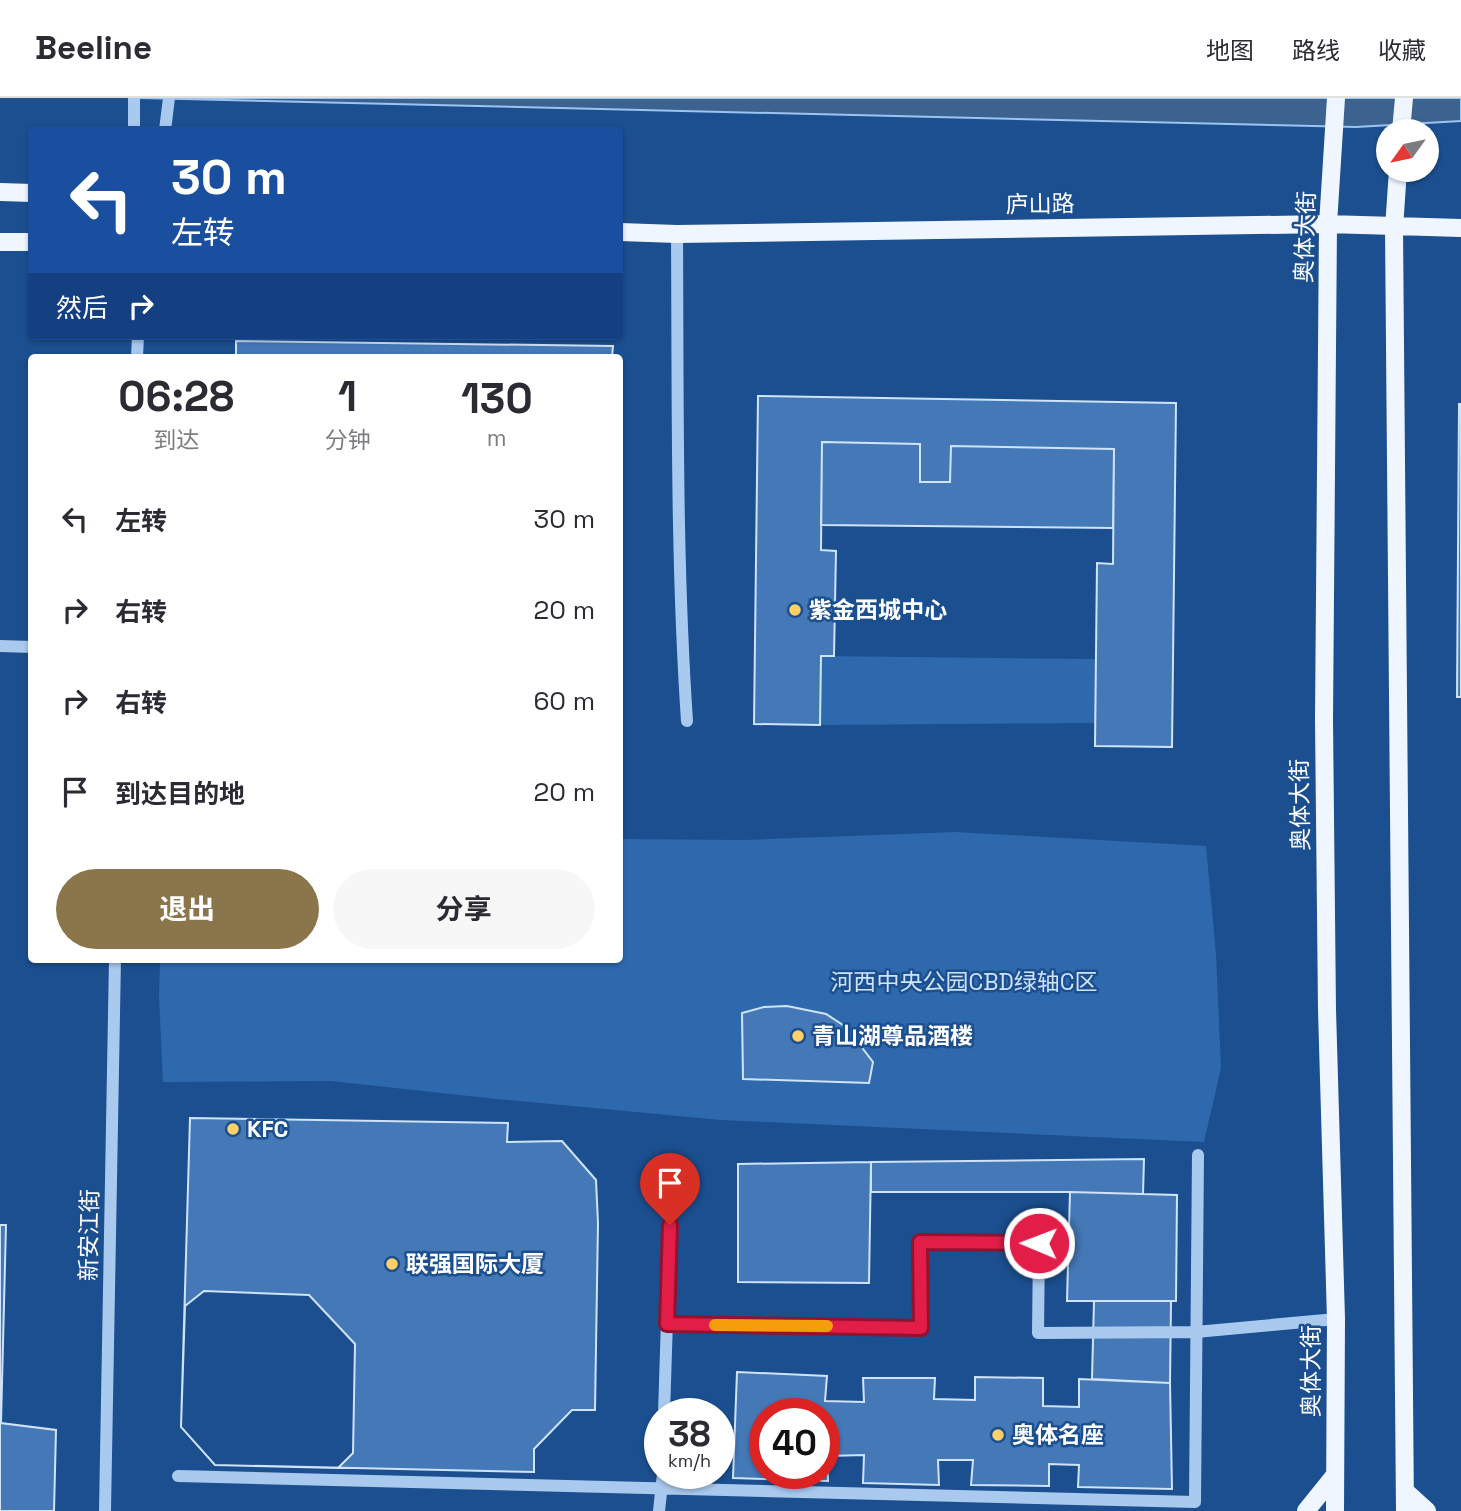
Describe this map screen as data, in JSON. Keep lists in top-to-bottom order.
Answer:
{
  "streets": {
    "main road": ["庐山路", "奥体大街"],
    "street": ["新安江街"]
  },
  "crossings": [
    ["庐山路", "奥体大街"]
  ],
  "parks": ["河西中央公园CBD绿轴C区"],
  "places": [
    "紫金西城中心",
    "青山湖尊品酒楼",
    "KFC",
    "联强国际大厦",
    "奥体名座"
  ],
  "north": "bottom left",
  "page": {
    "header": "Beeline",
    "nav": ["地图", "路线", "收藏"],
    "turn": ["30 m", "左转"],
    "then": "然后",
    "eta": [
      "06:28",
      "到达",
      "1",
      "分钟",
      "130",
      "m"
    ],
    "list": [
      {
        "name": "左转",
        "value": "30 m"
      },
      {
        "name": "右转",
        "value": "20 m"
      },
      {
        "name": "右转",
        "value": "60 m"
      },
      {
        "name": "到达目的地",
        "value": "20 m"
      }
    ],
    "buttons": ["退出", "分享"],
    "speed": "38 km/h",
    "limit": "40"
  }
}
